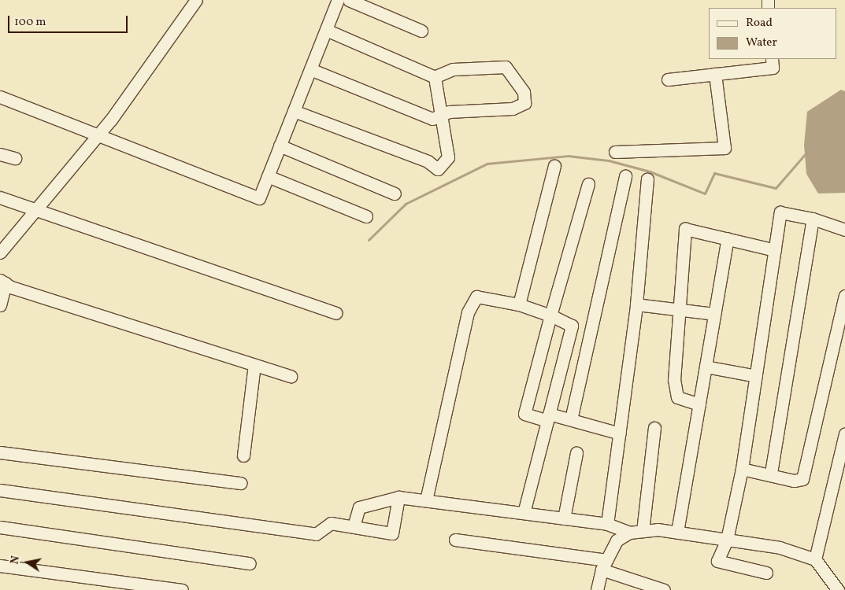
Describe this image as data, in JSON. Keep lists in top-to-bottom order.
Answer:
{
  "legend": ["Road", "Water"],
  "scale_bar": "100 m",
  "north": "left"
}
